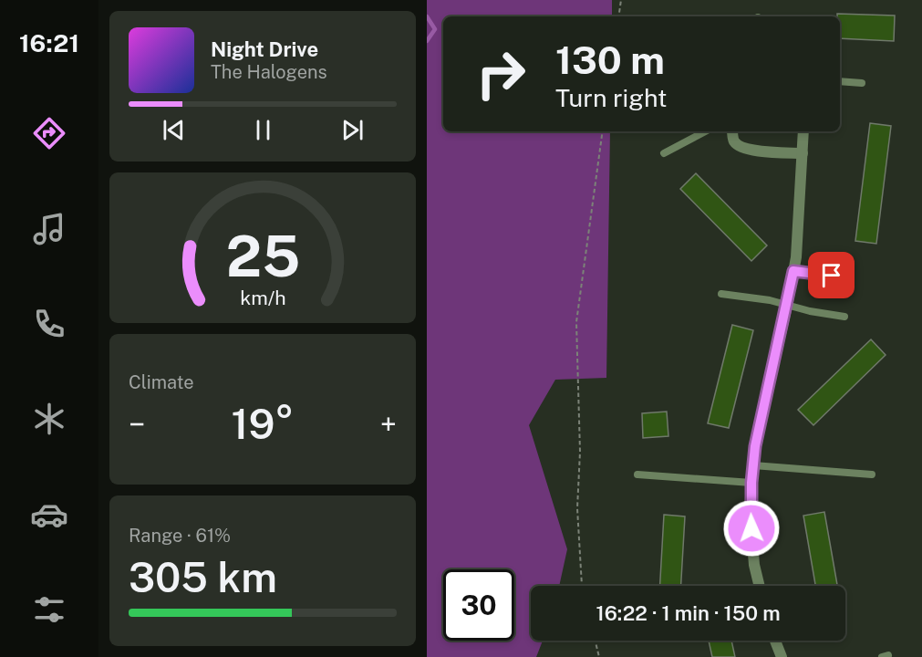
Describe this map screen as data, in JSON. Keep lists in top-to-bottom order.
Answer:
{
  "page": {
    "tabs": "16:21",
    "turn": ["130 m", "Turn right"],
    "song": ["Night Drive", "The Halogens"],
    "tile": [
      "Climate",
      ["Range · 61%", "305 km"]
    ],
    "heat": ["−", "19°", "+"],
    "limit": "30",
    "trip": "16:22 · 1 min · 150 m",
    "gauge": ["25", "km/h"]
  }
}
